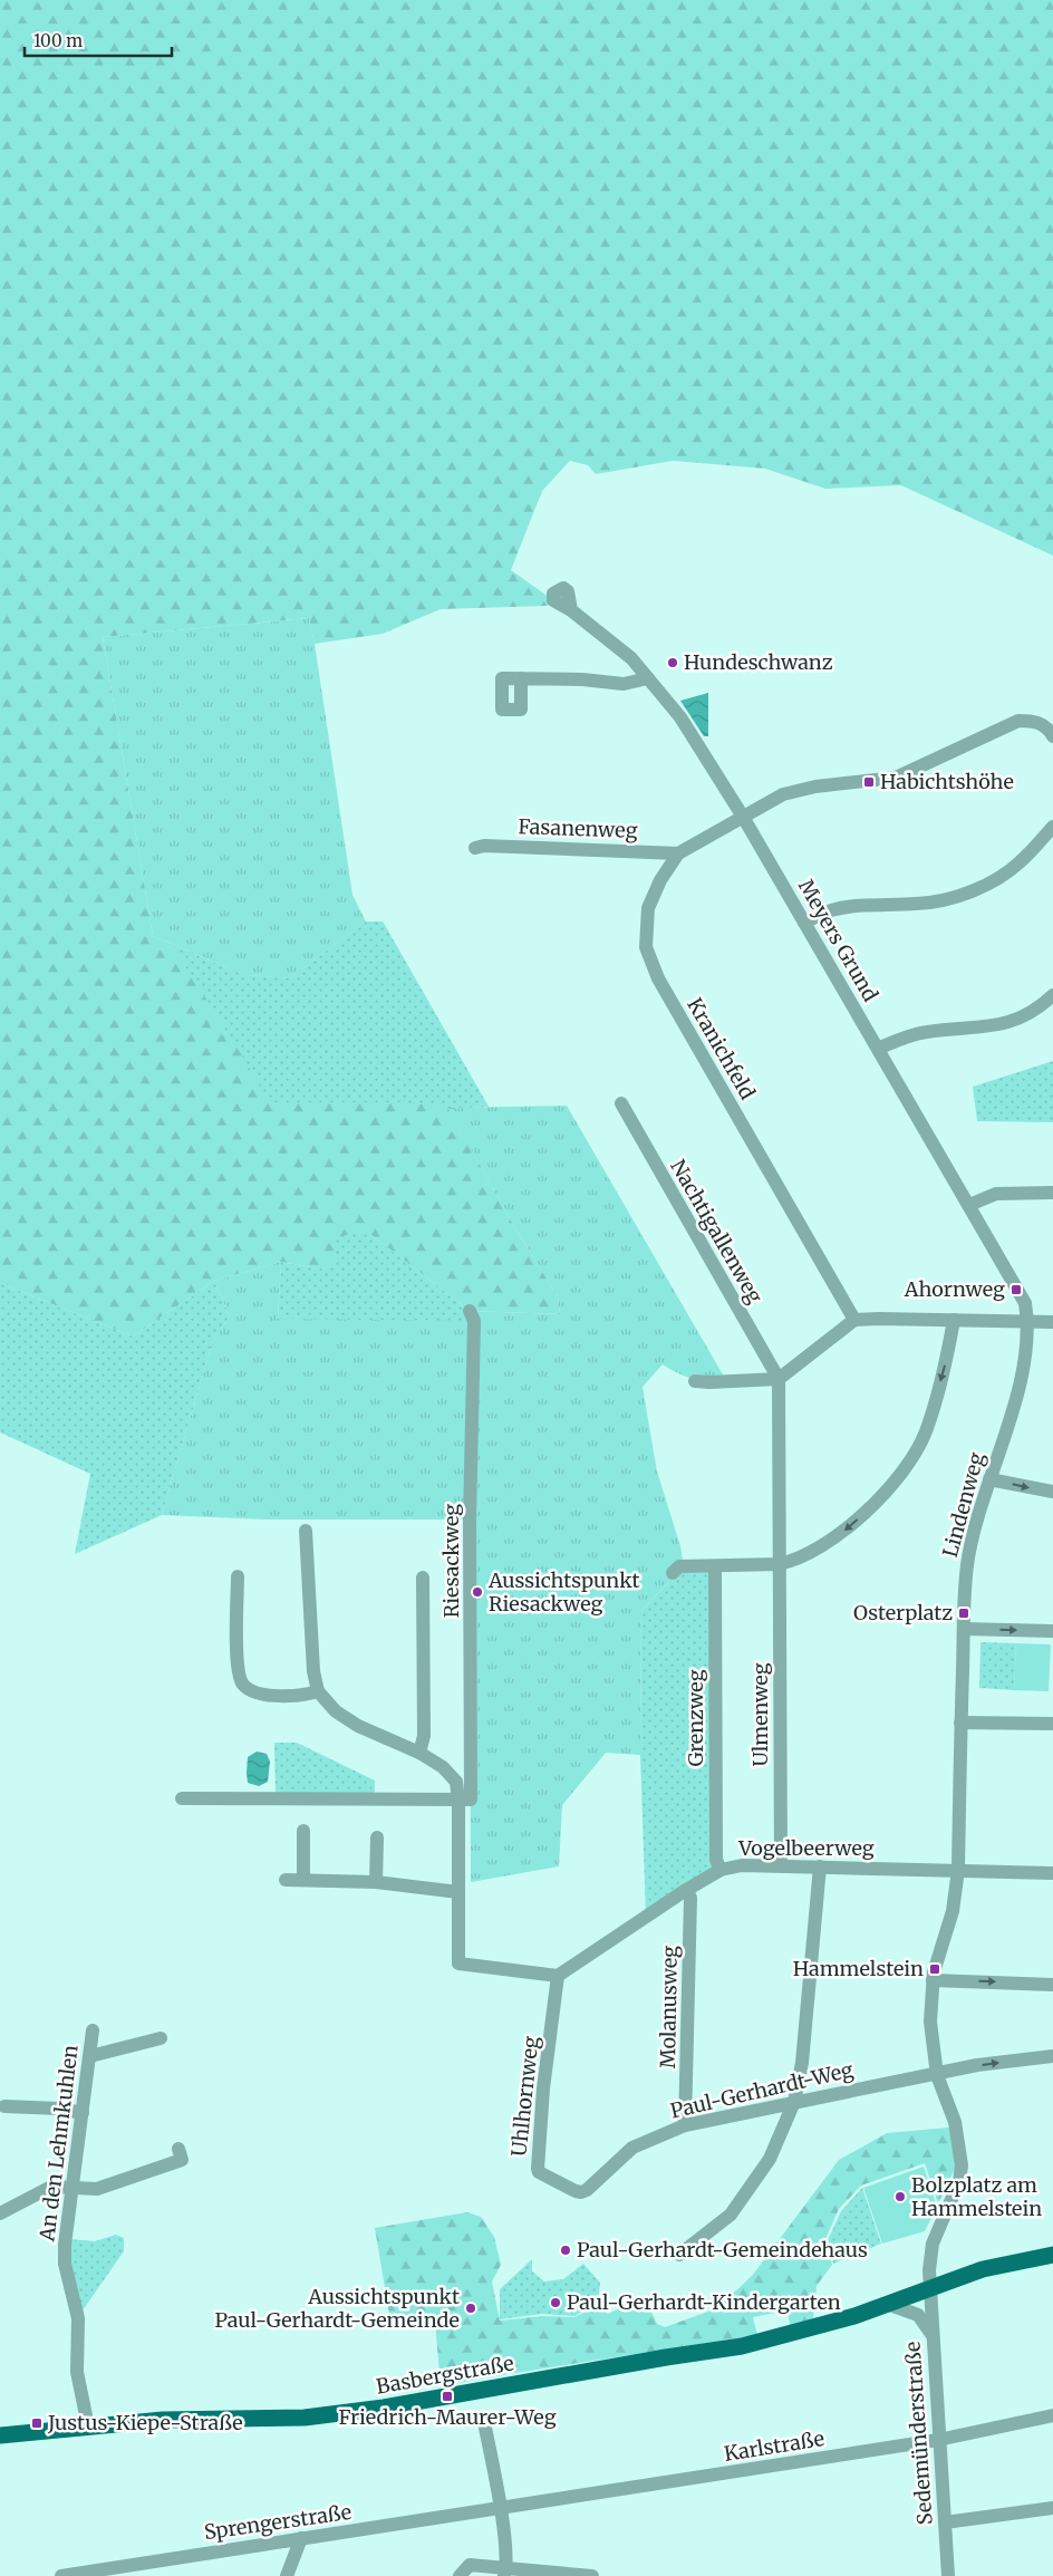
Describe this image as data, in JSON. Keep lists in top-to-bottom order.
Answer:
{
  "streets": {
    "main road": ["Basbergstraße"],
    "street": [
      "Fasanenweg",
      "Meyers Grund",
      "Kranichfeld",
      "Nachtigallenweg",
      "Lindenweg",
      "Riesackweg",
      "Ulmenweg",
      "Grenzweg",
      "Vogelbeerweg",
      "Molanusweg",
      "Paul-Gerhardt-Weg",
      "Uhlhornweg",
      "An den Lehmkuhlen",
      "Sedemünderstraße",
      "Karlstraße",
      "Sprengerstraße"
    ]
  },
  "crossings": [
    ["Fasanenweg", "Kranichfeld"],
    ["Meyers Grund", "Kranichfeld"],
    ["Meyers Grund", "Lindenweg"],
    ["Nachtigallenweg", "Ulmenweg"],
    ["Lindenweg", "Vogelbeerweg"],
    ["Ulmenweg", "Vogelbeerweg"],
    ["Grenzweg", "Vogelbeerweg"],
    ["Vogelbeerweg", "Molanusweg"],
    ["Vogelbeerweg", "Uhlhornweg"],
    ["Molanusweg", "Paul-Gerhardt-Weg"],
    ["Paul-Gerhardt-Weg", "Uhlhornweg"],
    ["An den Lehmkuhlen", "Basbergstraße"],
    ["Basbergstraße", "Sedemünderstraße"],
    ["Sedemünderstraße", "Karlstraße"],
    ["Karlstraße", "Sprengerstraße"]
  ],
  "places": {
    "other": [
      "Hundeschwanz",
      "Aussichtspunkt Riesackweg",
      "Bolzplatz am Hammelstein",
      "Paul-Gerhardt-Gemeindehaus",
      "Paul-Gerhardt-Kindergarten",
      "Aussichtspunkt Paul-Gerhardt-Gemeinde"
    ],
    "transit": [
      "Habichtshöhe",
      "Ahornweg",
      "Osterplatz",
      "Hammelstein",
      "Friedrich-Maurer-Weg",
      "Justus-Kiepe-Straße"
    ]
  },
  "scale_bar": "100 m"
}
